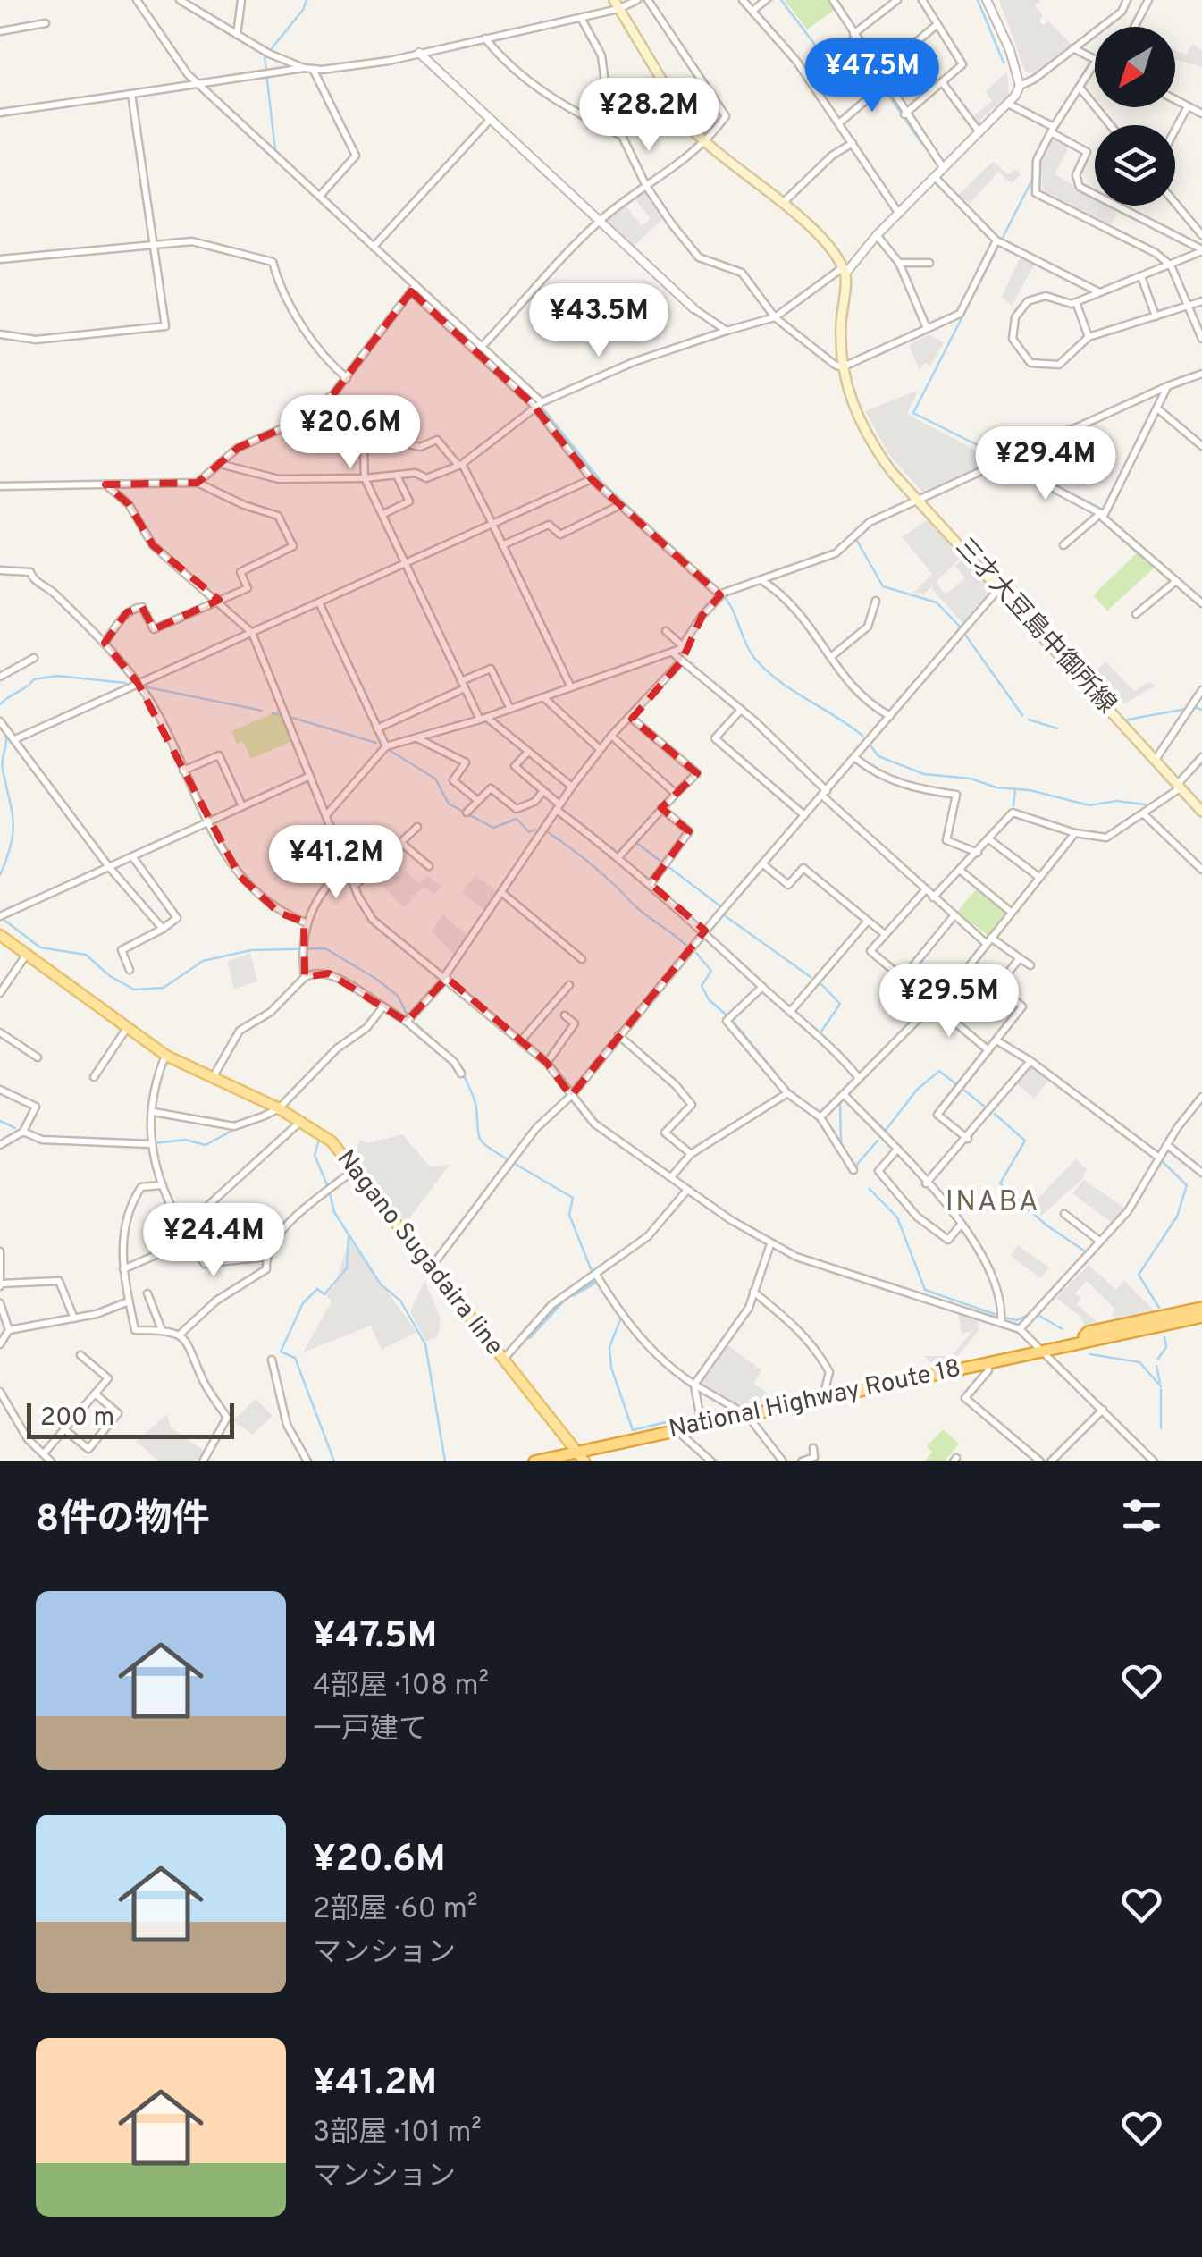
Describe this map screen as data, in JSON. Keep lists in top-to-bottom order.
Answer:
{
  "streets": {
    "highway": ["National Highway Route 18"],
    "main road": ["三才大豆島中御所線", "Nagano Sugadaira line"]
  },
  "crossings": [
    ["Nagano Sugadaira line", "National Highway Route 18"]
  ],
  "districts": ["INABA"],
  "scale_bar": "200 m",
  "north": "bottom left",
  "page": {
    "price": [
      "¥47.5M",
      "¥28.2M",
      "¥43.5M",
      "¥20.6M",
      "¥29.4M",
      "¥41.2M",
      "¥29.5M",
      "¥24.4M"
    ],
    "scale": "200 m",
    "heading": "8件の物件",
    "list": [
      {
        "name": "¥47.5M",
        "note": "4部屋 · 108 m² · 一戸建て"
      },
      {
        "name": "¥20.6M",
        "note": "2部屋 · 60 m² · マンション"
      },
      {
        "name": "¥41.2M",
        "note": "3部屋 · 101 m² · マンション"
      }
    ]
  }
}
